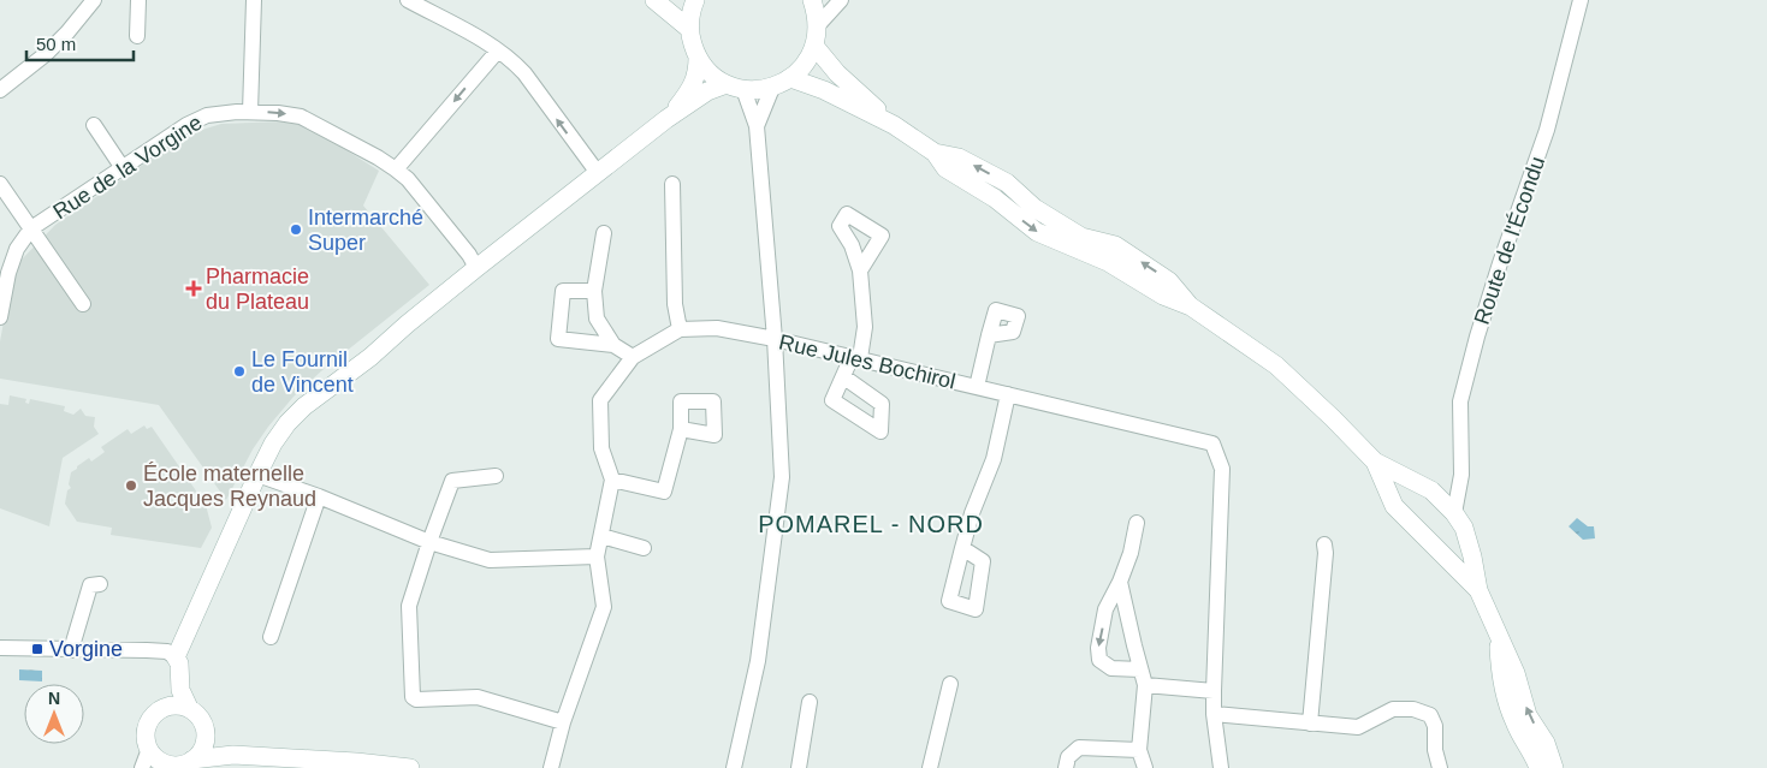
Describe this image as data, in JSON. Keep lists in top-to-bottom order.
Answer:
{
  "streets": {
    "street": ["Rue de la Vorgine", "Route de l'Écondu", "Rue Jules Bochirol"]
  },
  "districts": ["POMAREL - NORD"],
  "places": {
    "other": ["Intermarché Super", "Le Fournil de Vincent", "École maternelle Jacques Reynaud"],
    "health": ["Pharmacie du Plateau"],
    "transit": ["Vorgine"]
  },
  "scale_bar": "50 m",
  "north": "top"
}
